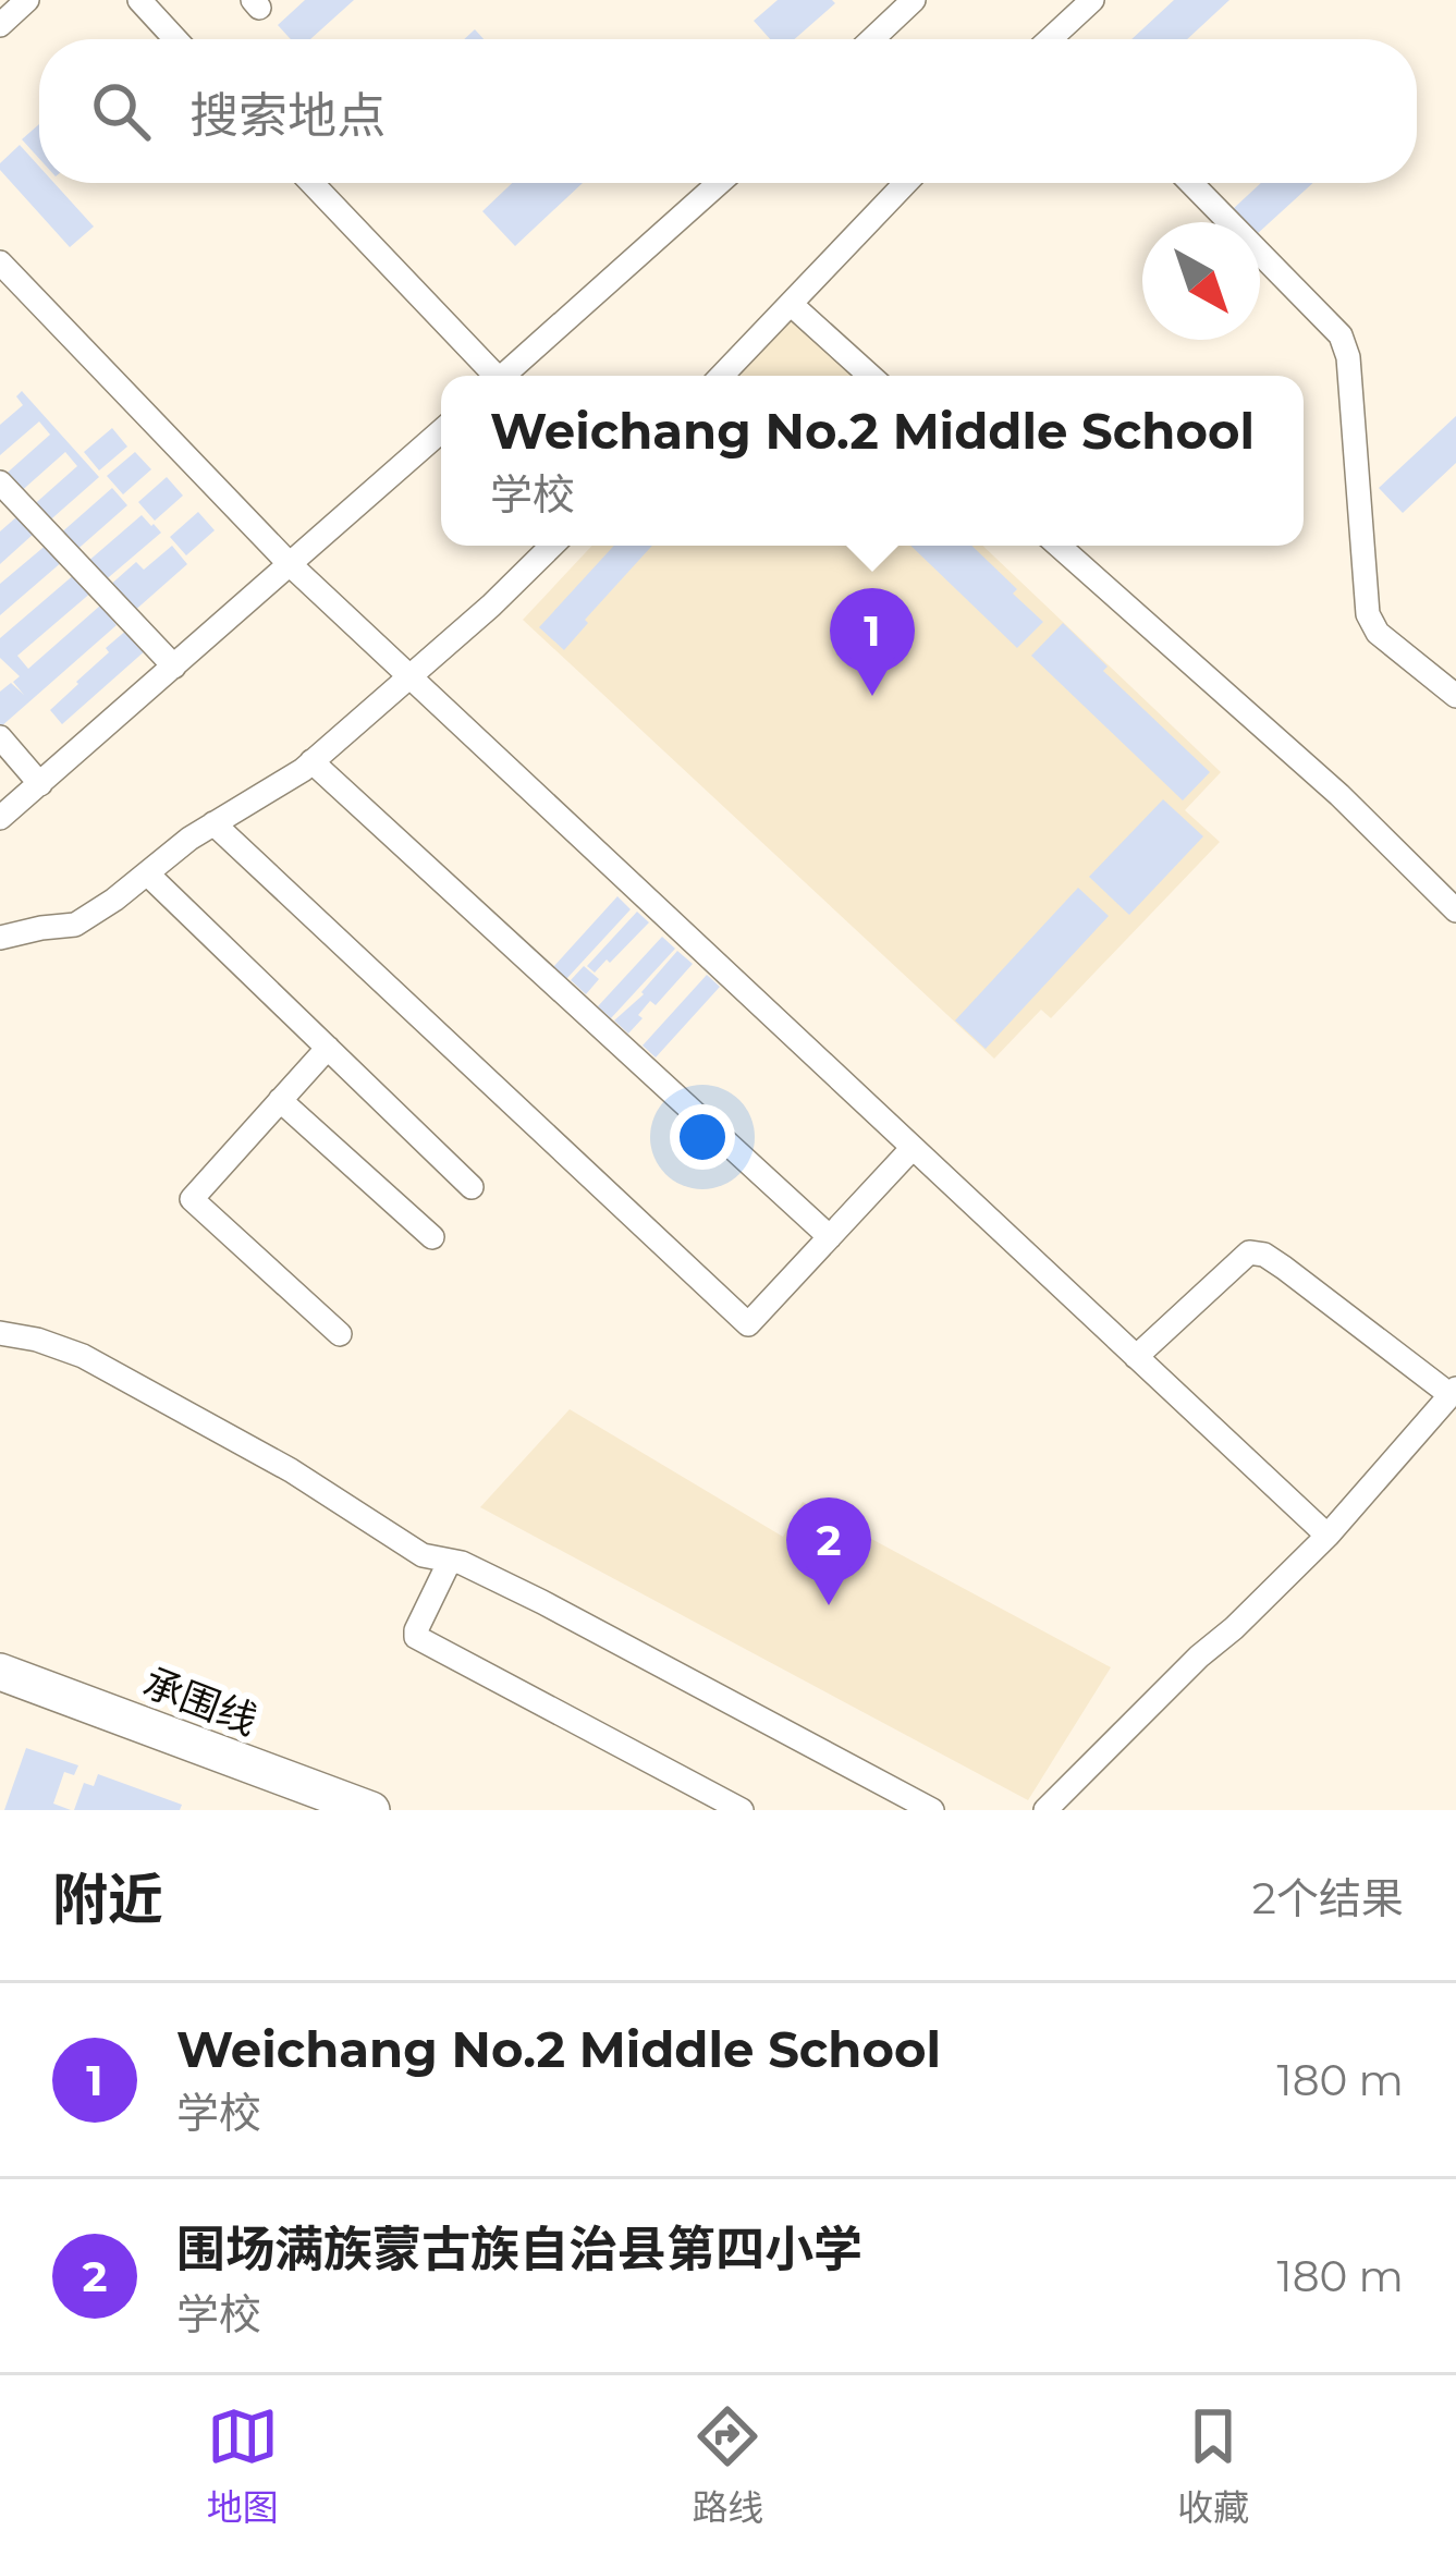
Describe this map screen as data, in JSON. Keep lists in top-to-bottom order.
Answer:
{
  "streets": {
    "highway": ["承围线"]
  },
  "north": "bottom right",
  "page": {
    "search": "搜索地点",
    "popup": ["Weichang No.2 Middle School", "学校"],
    "pins": ["1", "2"],
    "heading": ["附近", "2个结果"],
    "list": [
      {
        "mark": "1",
        "name": "Weichang No.2 Middle School",
        "note": "学校",
        "value": "180 m"
      },
      {
        "mark": "2",
        "name": "围场满族蒙古族自治县第四小学",
        "note": "学校",
        "value": "180 m"
      }
    ],
    "nav": ["地图", "路线", "收藏"]
  }
}
